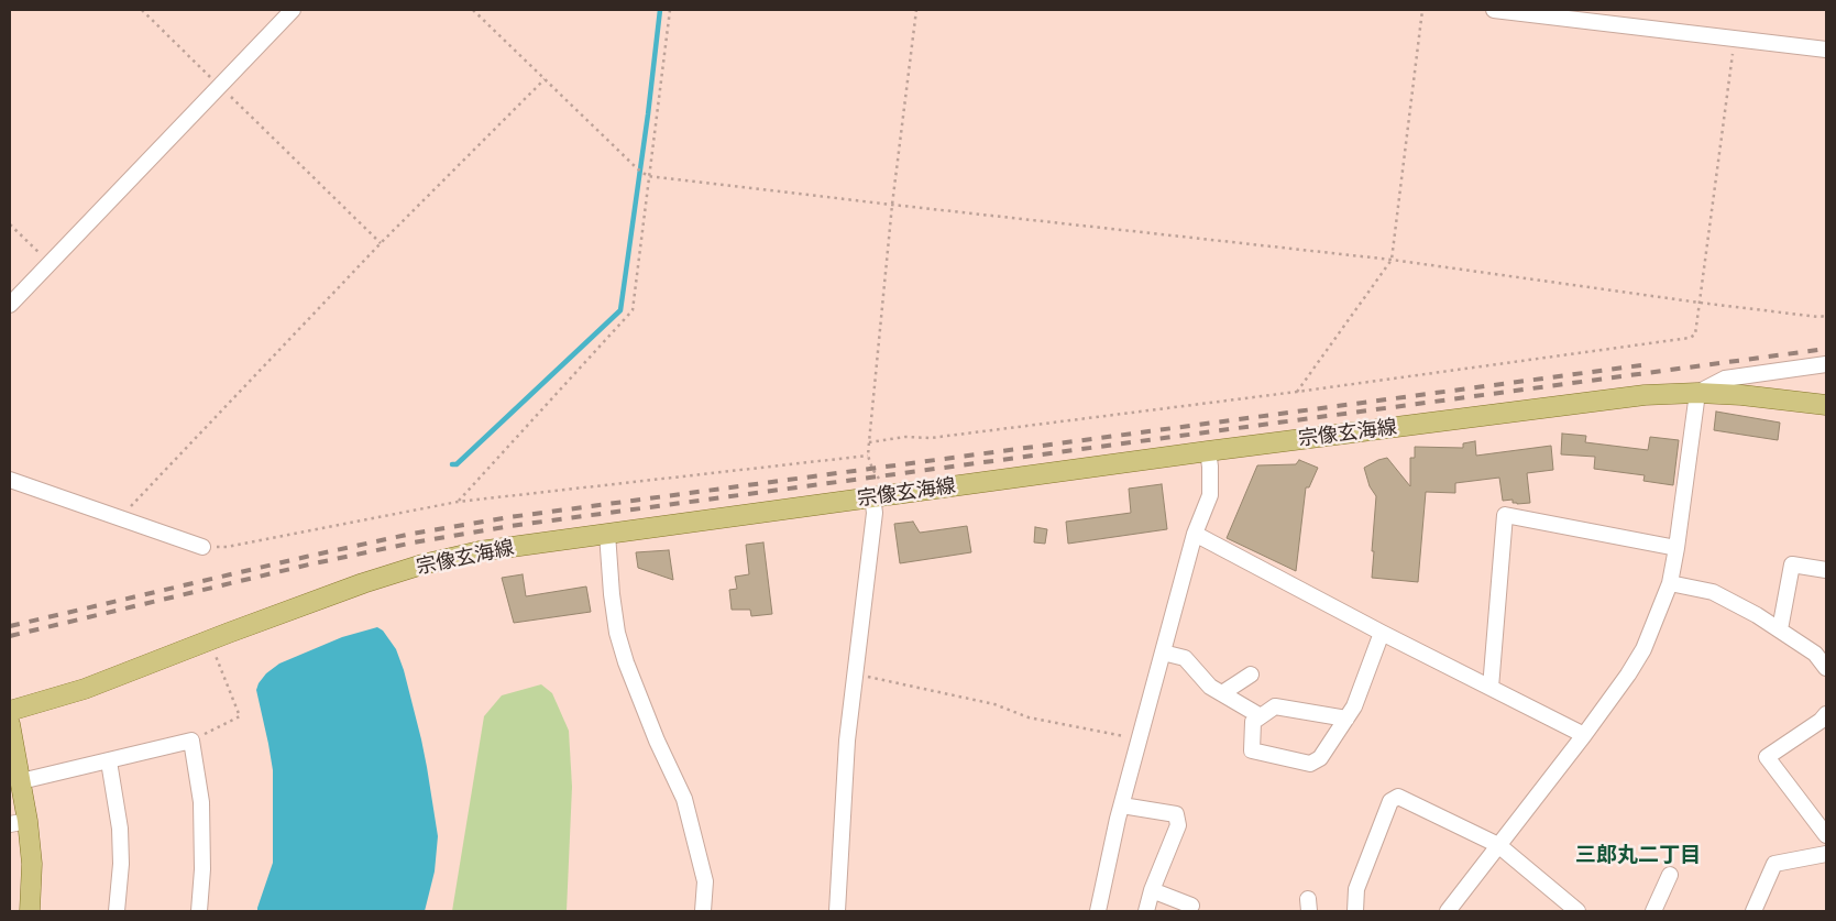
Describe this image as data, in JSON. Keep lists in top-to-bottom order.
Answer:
{
  "streets": {
    "main road": ["宗像玄海線"]
  },
  "districts": ["三郎丸二丁目"]
}
